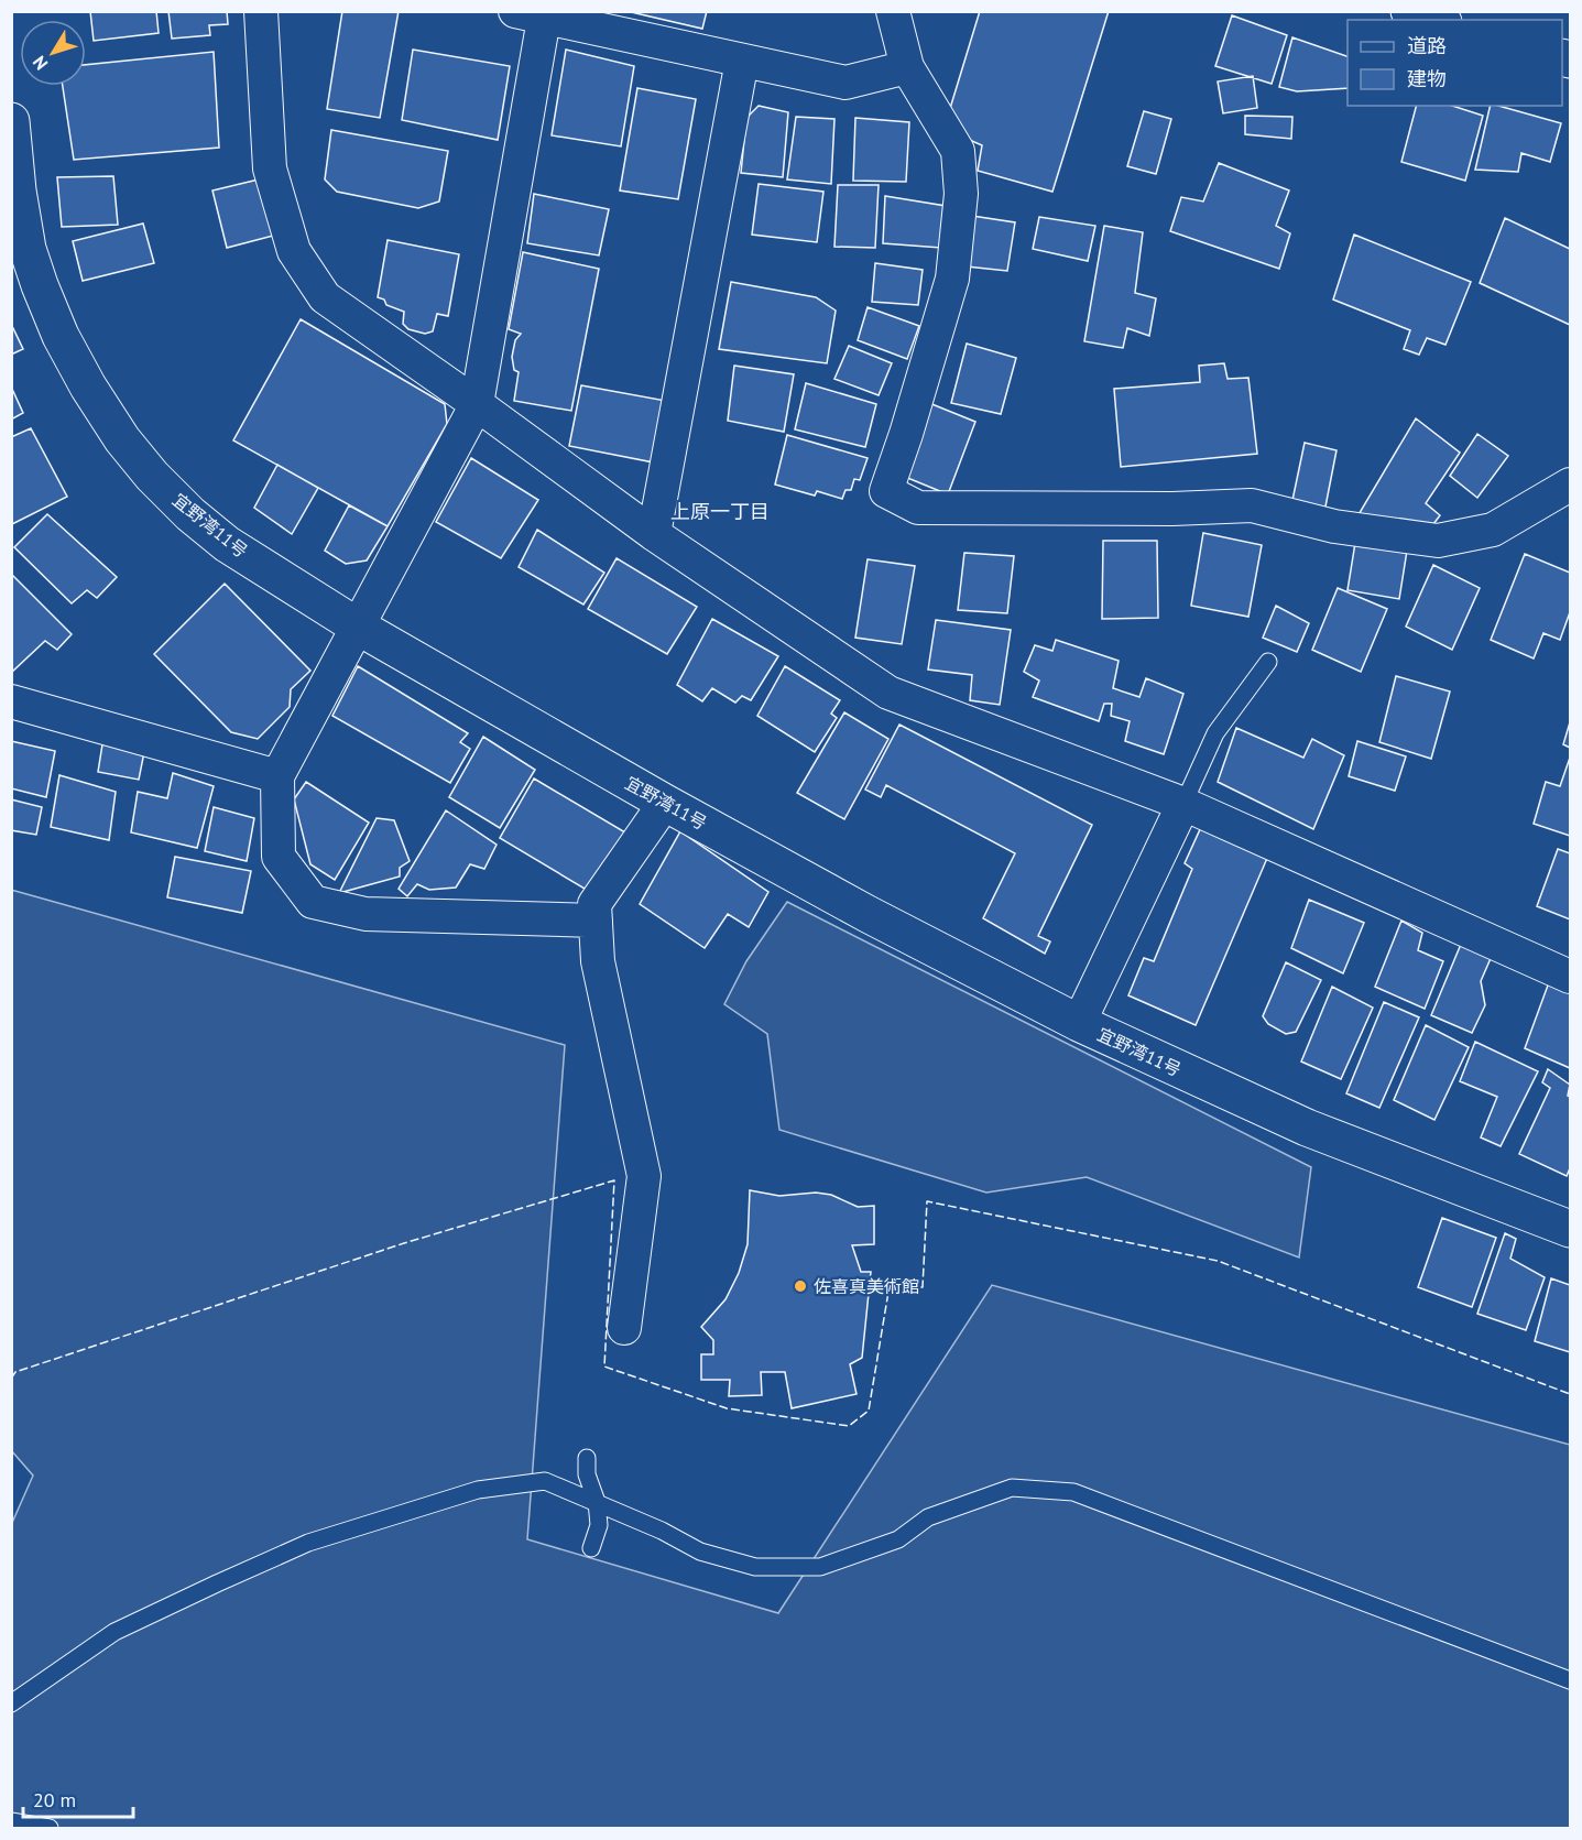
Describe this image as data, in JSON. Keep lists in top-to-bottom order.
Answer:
{
  "streets": {
    "main road": ["宜野湾11号"]
  },
  "districts": ["上原一丁目"],
  "places": ["佐喜真美術館"],
  "legend": ["道路", "建物"],
  "scale_bar": "20 m",
  "north": "bottom left"
}
